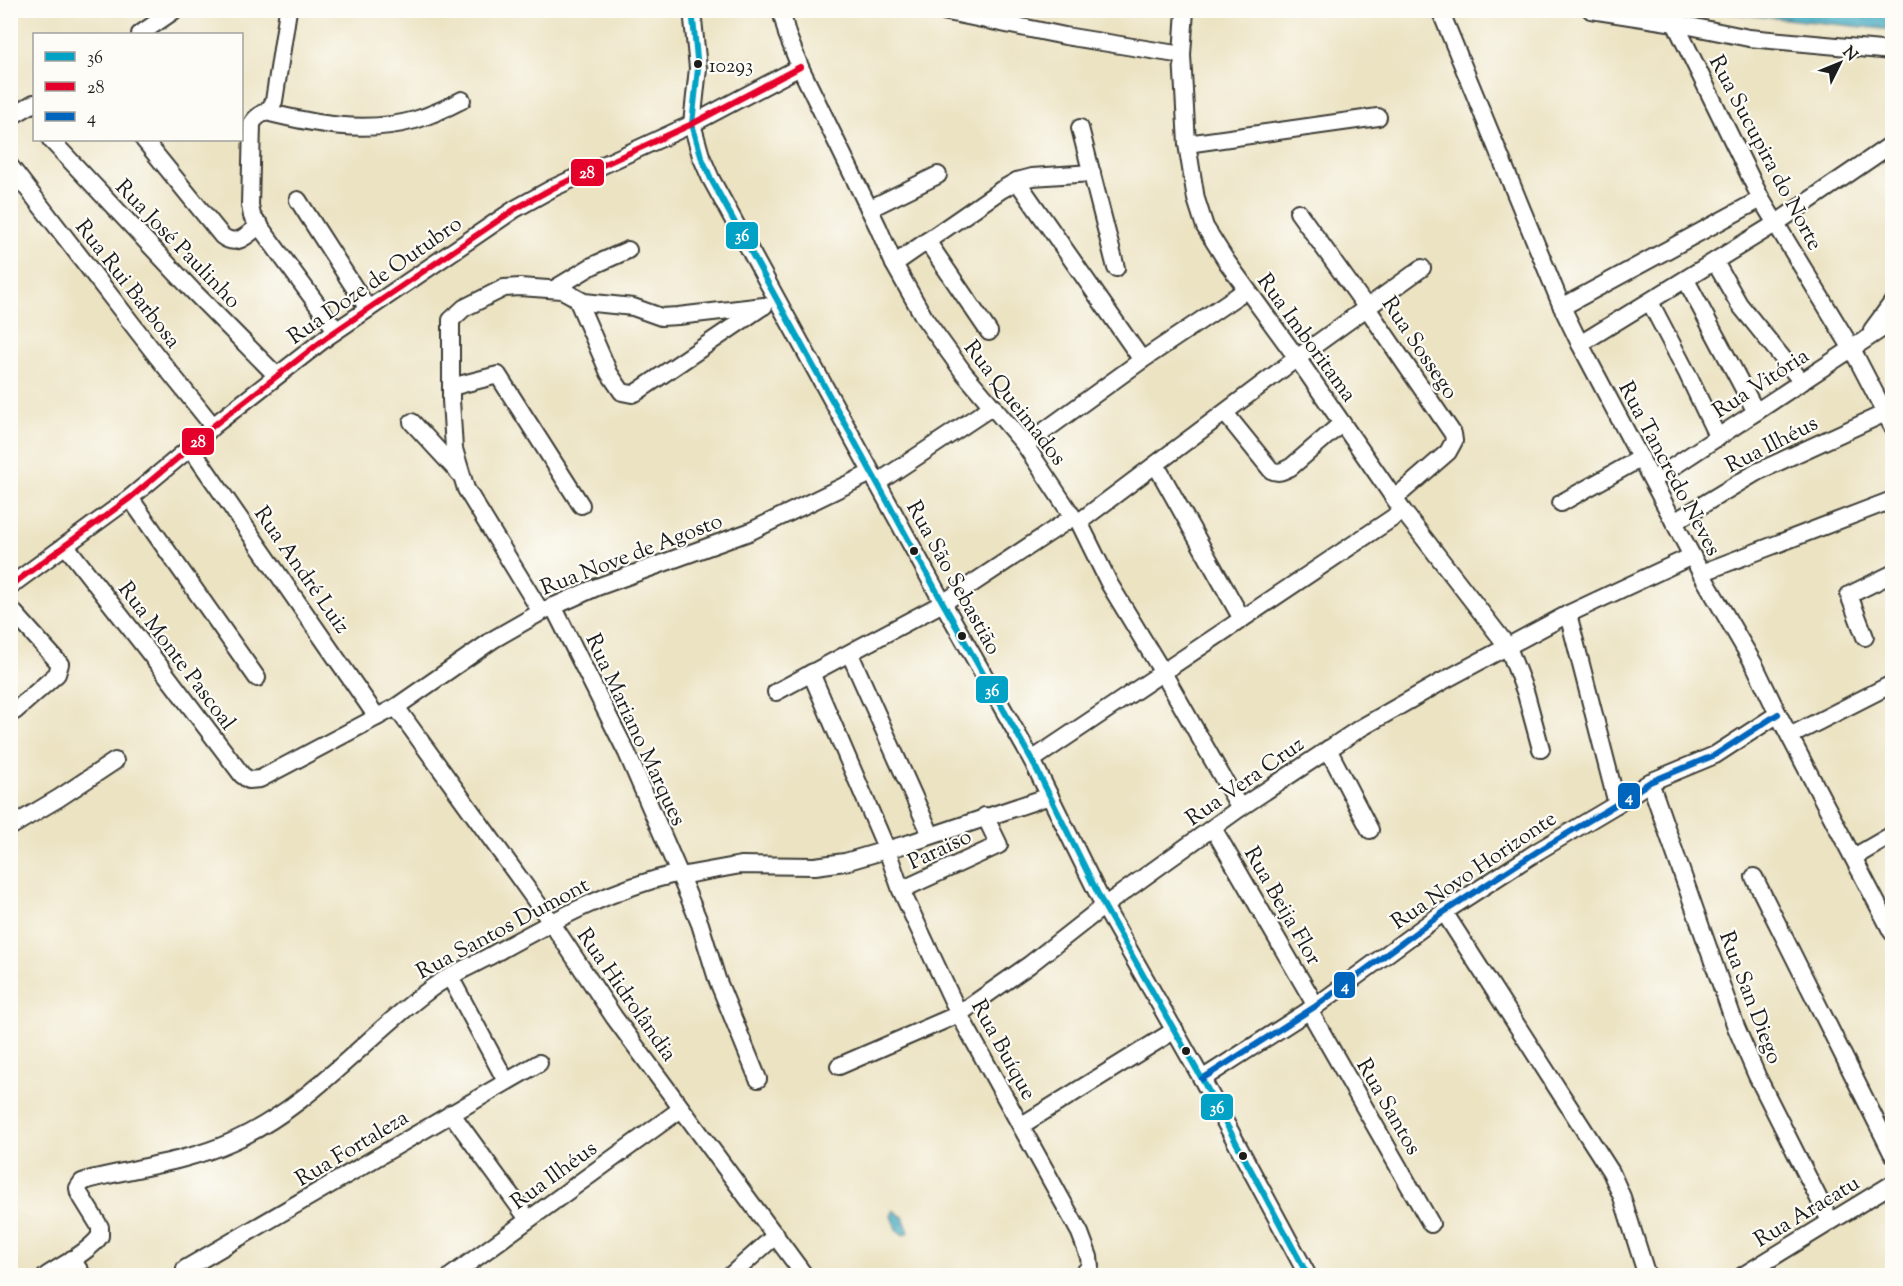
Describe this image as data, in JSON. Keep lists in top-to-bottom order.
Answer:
{
  "streets": {
    "street": [
      "Rua Sucupira do Norte",
      "Rua José Paulinho",
      "Rua Doze de Outubro",
      "Rua Rui Barbosa",
      "Rua Imboritama",
      "Rua Sossego",
      "Rua Vitória",
      "Rua Queimados",
      "Rua Ilhéus",
      "Rua Tancredo Neves",
      "Rua Nove de Agosto",
      "Rua André Luiz",
      "Rua São Sebastião",
      "Rua Monte Pascoal",
      "Rua Mariano Marques",
      "Rua Vera Cruz",
      "Paraiso",
      "Rua Novo Horizonte",
      "Rua Beija Flor",
      "Rua Santos Dumont",
      "Rua Hidrolândia",
      "Rua San Diego",
      "Rua Buíque",
      "Rua Santos",
      "Rua Fortaleza",
      "Rua Aracatu"
    ]
  },
  "crossings": [
    ["Rua Sucupira do Norte", "Rua Vitória"],
    ["Rua Sucupira do Norte", "Rua Ilhéus"],
    ["Rua José Paulinho", "Rua Doze de Outubro"],
    ["Rua Doze de Outubro", "Rua Rui Barbosa"],
    ["Rua Doze de Outubro", "Rua Queimados"],
    ["Rua Doze de Outubro", "Rua André Luiz"],
    ["Rua Doze de Outubro", "Rua São Sebastião"],
    ["Rua Doze de Outubro", "Rua Monte Pascoal"],
    ["Rua Imboritama", "Rua Sossego"],
    ["Rua Imboritama", "Rua Vera Cruz"],
    ["Rua Sossego", "Rua Queimados"],
    ["Rua Sossego", "Rua São Sebastião"],
    ["Rua Vitória", "Rua Tancredo Neves"],
    ["Rua Queimados", "Rua Nove de Agosto"],
    ["Rua Queimados", "Rua Vera Cruz"],
    ["Rua Ilhéus", "Rua Tancredo Neves"],
    ["Rua Ilhéus", "Rua Hidrolândia"],
    ["Rua Tancredo Neves", "Rua Vera Cruz"],
    ["Rua Tancredo Neves", "Rua Novo Horizonte"],
    ["Rua Nove de Agosto", "Rua André Luiz"],
    ["Rua Nove de Agosto", "Rua São Sebastião"],
    ["Rua Nove de Agosto", "Rua Monte Pascoal"],
    ["Rua Nove de Agosto", "Rua Mariano Marques"],
    ["Rua Nove de Agosto", "Rua Hidrolândia"],
    ["Rua São Sebastião", "Rua Vera Cruz"],
    ["Rua São Sebastião", "Rua Novo Horizonte"],
    ["Rua São Sebastião", "Rua Santos Dumont"],
    ["Rua Mariano Marques", "Rua Santos Dumont"],
    ["Rua Vera Cruz", "Rua Beija Flor"],
    ["Rua Vera Cruz", "Rua Buíque"],
    ["Paraiso", "Rua Santos Dumont"],
    ["Paraiso", "Rua Buíque"],
    ["Rua Novo Horizonte", "Rua Beija Flor"],
    ["Rua Novo Horizonte", "Rua San Diego"],
    ["Rua Novo Horizonte", "Rua Santos"],
    ["Rua Beija Flor", "Rua Santos"],
    ["Rua Santos Dumont", "Rua Hidrolândia"],
    ["Rua Santos Dumont", "Rua Buíque"],
    ["Rua San Diego", "Rua Aracatu"]
  ],
  "places": ["10293"],
  "lines": ["transit line 36", "transit line 28", "transit line 4"],
  "legend": ["36", "28", "4"],
  "north": "top right"
}
